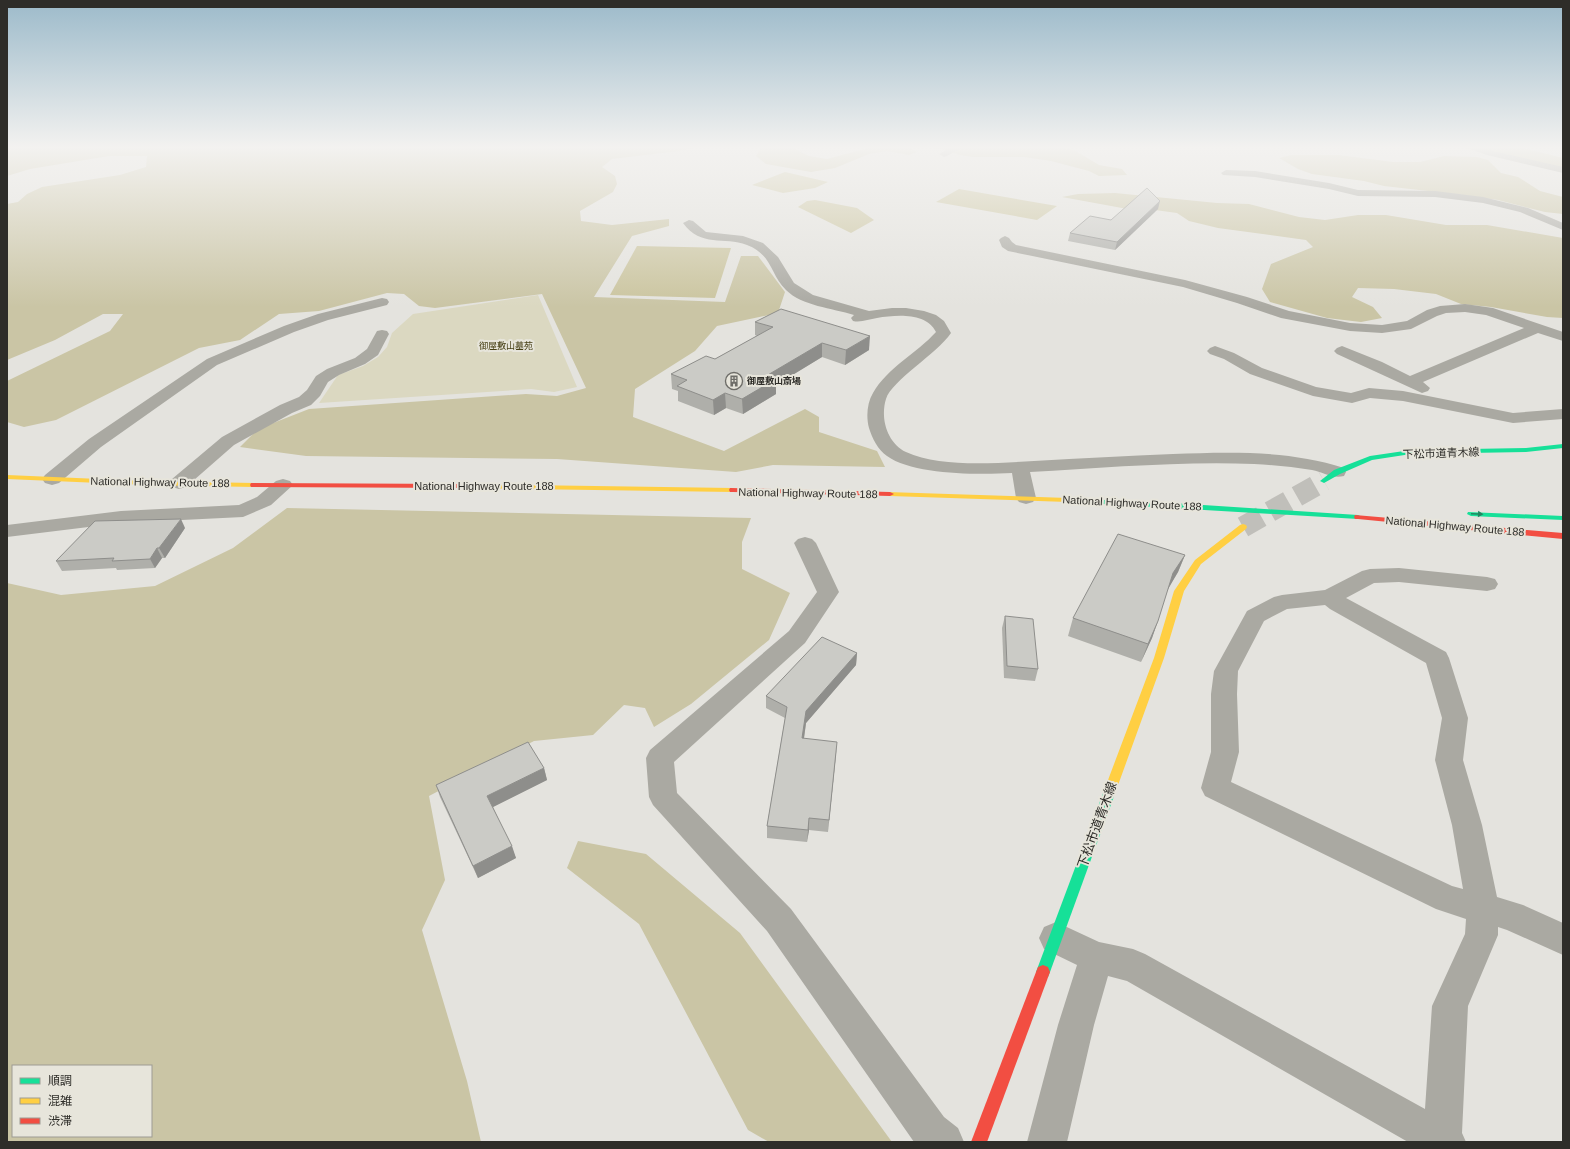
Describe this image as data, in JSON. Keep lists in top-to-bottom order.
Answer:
{
  "streets": {
    "main road": ["下松市道青木線", "National Highway Route 188"]
  },
  "parks": ["御屋敷山墓苑"],
  "places": {
    "building": ["御屋敷山斎場"]
  },
  "legend": ["順調", "混雑", "渋滞"]
}
